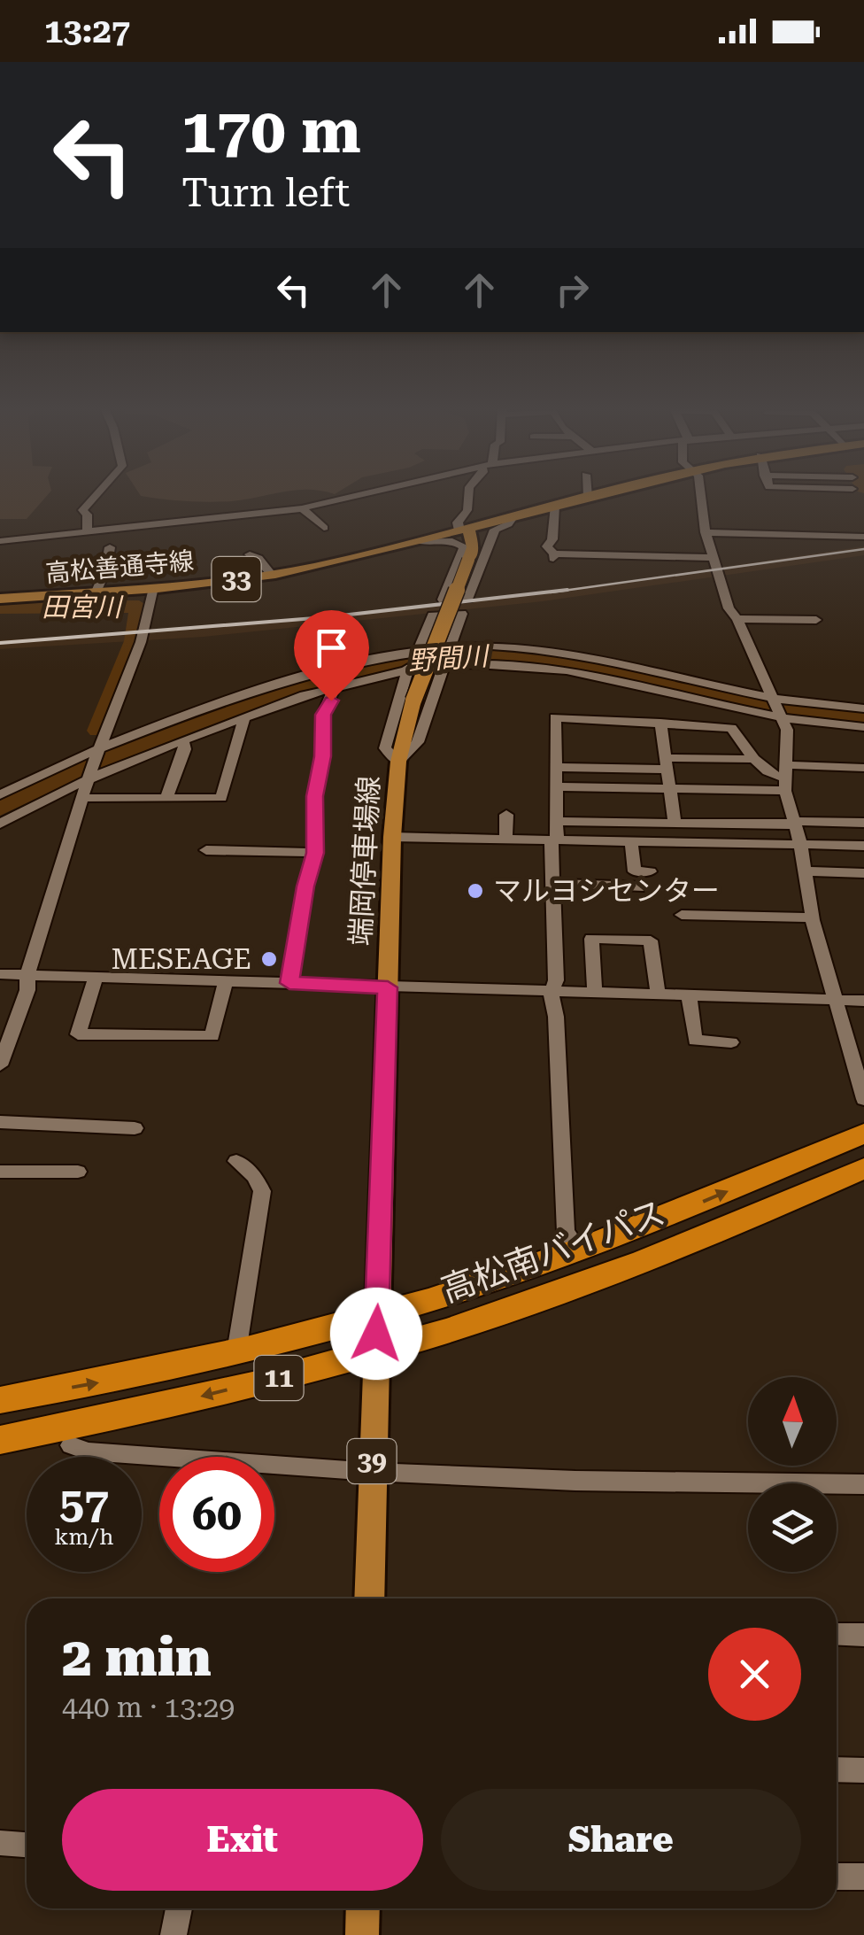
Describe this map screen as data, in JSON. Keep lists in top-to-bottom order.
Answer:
{
  "streets": {
    "highway": ["高松南バイパス", "11"],
    "main road": [
      "高松善通寺線",
      "33",
      "端岡停車場線",
      "39"
    ]
  },
  "crossings": [
    ["高松善通寺線", "端岡停車場線"],
    ["端岡停車場線", "高松南バイパス"],
    ["端岡停車場線", "39"],
    ["高松南バイパス", "39"]
  ],
  "water": ["田宮川", "野間川"],
  "places": ["マルヨシセンター", "MESEAGE"],
  "north": "top",
  "page": {
    "status": "13:27",
    "turn": ["170 m", "Turn left"],
    "speed": "57 km/h",
    "limit": "60",
    "heading": ["2 min", "440 m · 13:29"],
    "buttons": ["Exit", "Share"]
  }
}
